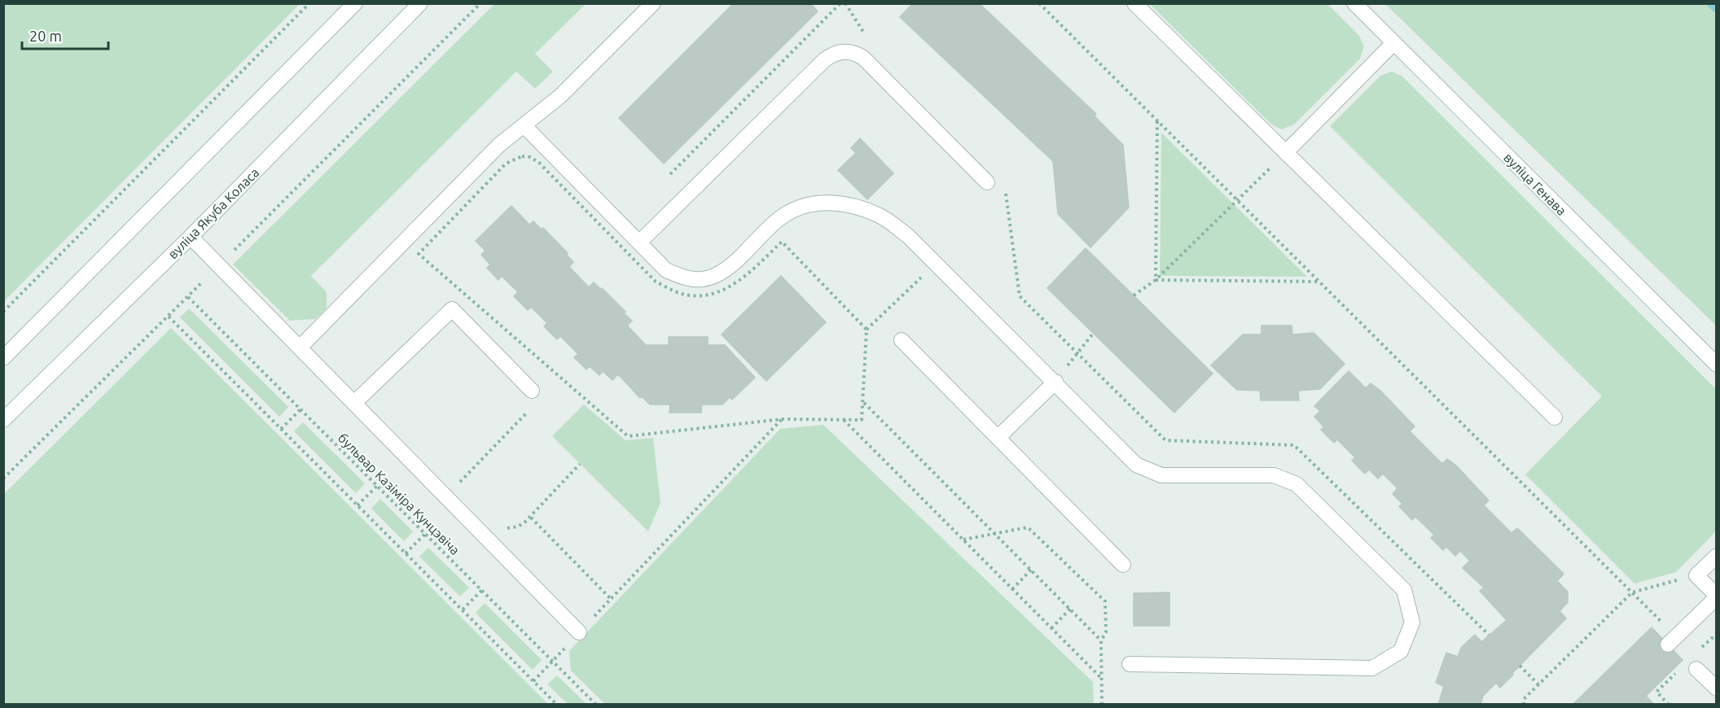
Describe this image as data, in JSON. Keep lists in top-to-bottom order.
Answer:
{
  "streets": {
    "street": ["вуліца Генава", "вуліца Якуба Коласа"],
    "path": ["бульвар Казіміра Кунцэвіча"]
  },
  "scale_bar": "20 m"
}
